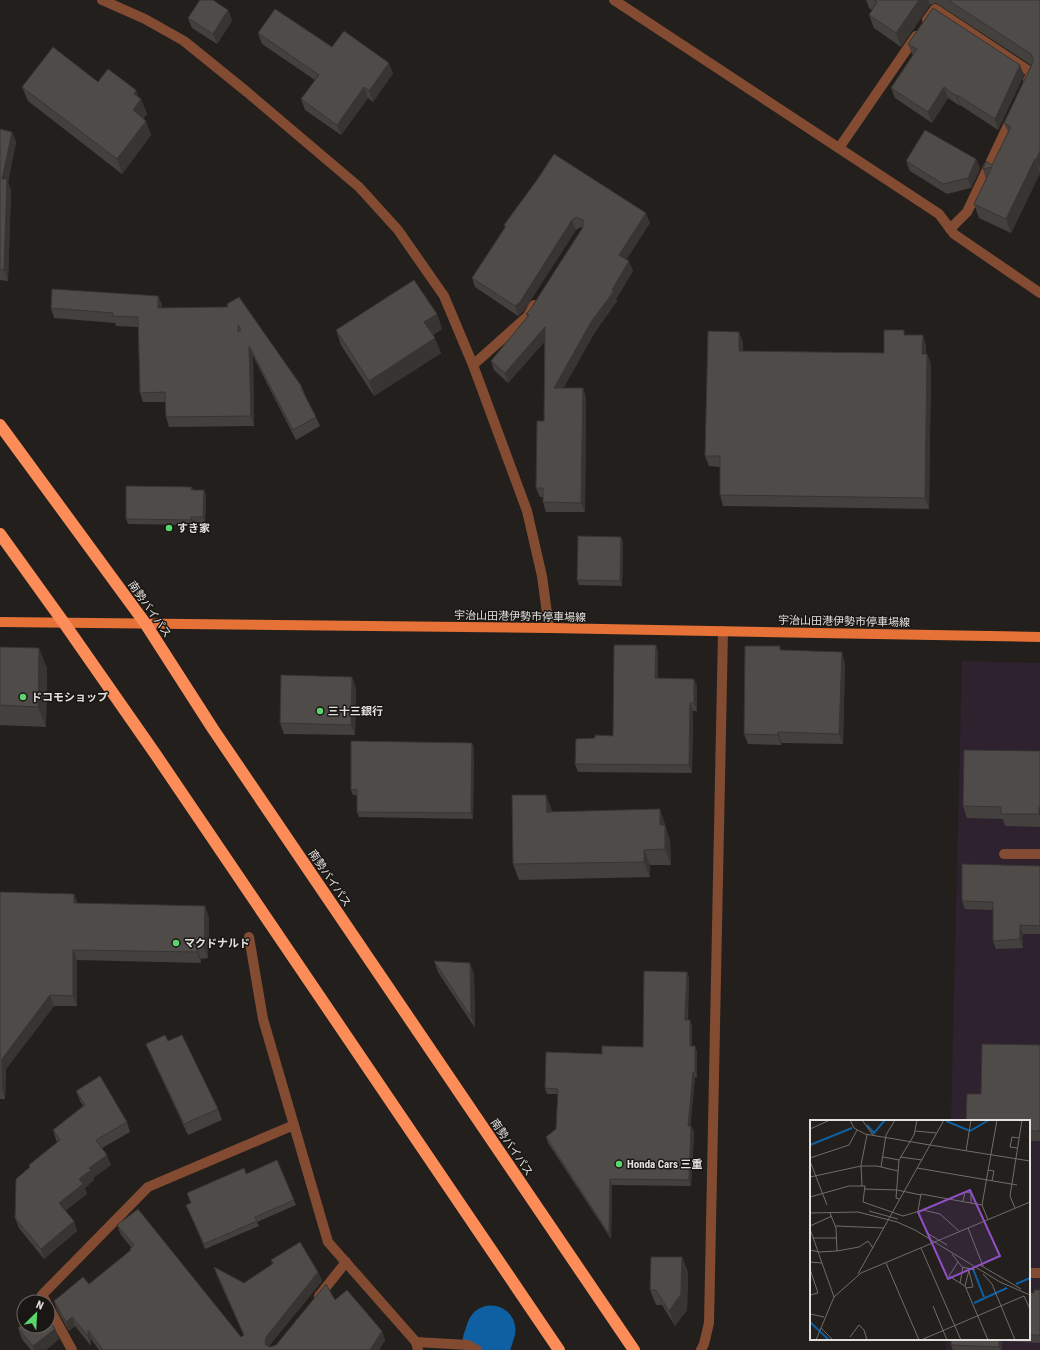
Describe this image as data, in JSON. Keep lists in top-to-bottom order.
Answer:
{
  "streets": {
    "highway": ["南勢バイパス"],
    "main road": ["宇治山田港伊勢市停車場線"]
  },
  "crossings": [
    ["南勢バイパス", "宇治山田港伊勢市停車場線"]
  ],
  "places": [
    "すき家",
    "ドコモショップ",
    "三十三銀行",
    "マクドナルド",
    "Honda Cars 三重"
  ],
  "north": "top right"
}
